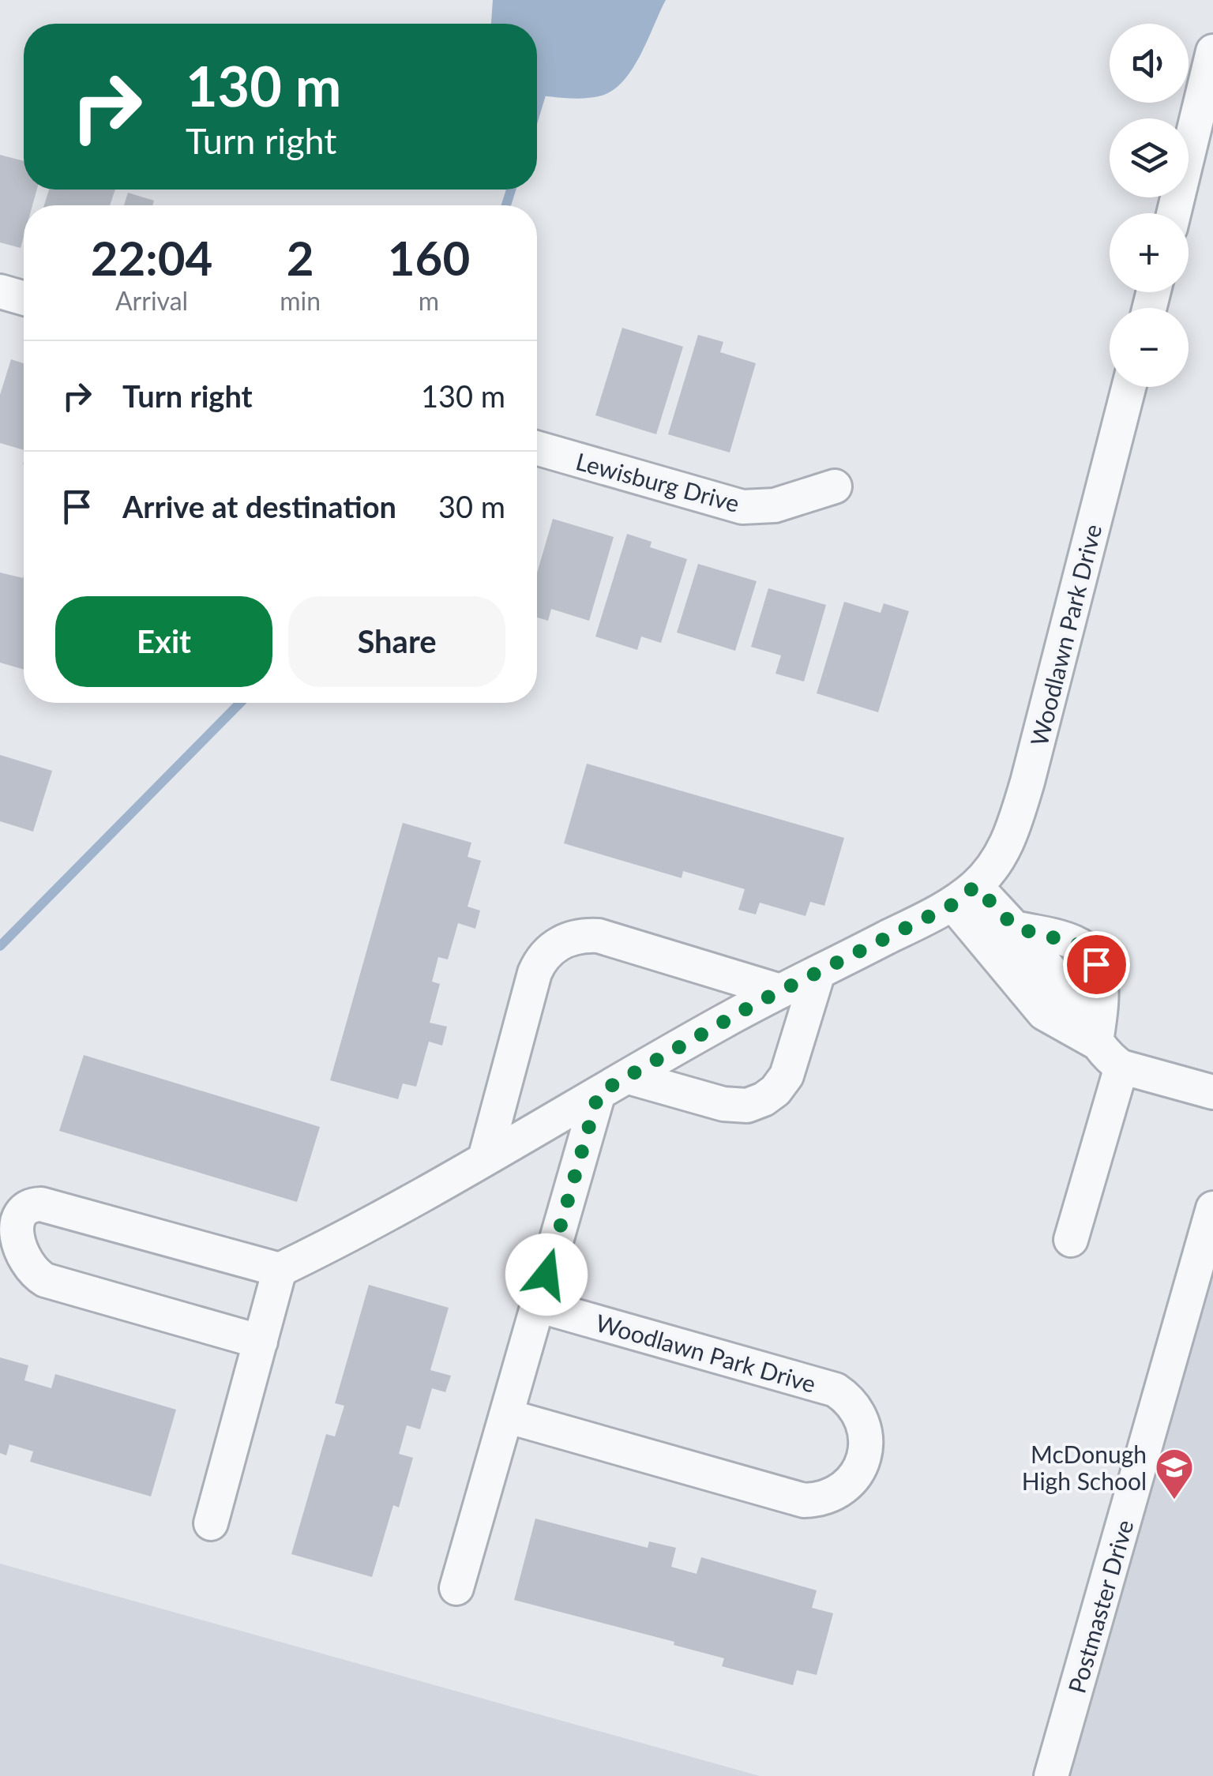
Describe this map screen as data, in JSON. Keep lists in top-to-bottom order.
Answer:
{
  "streets": {
    "street": ["Lewisburg Drive", "Woodlawn Park Drive", "Postmaster Drive"]
  },
  "places": {
    "school or university": ["McDonugh High School"]
  },
  "page": {
    "map_buttons": ["+", "−"],
    "turn": ["130 m", "Turn right"],
    "eta": [
      "22:04",
      "Arrival",
      "2",
      "min",
      "160",
      "m"
    ],
    "list": [
      {
        "name": "Turn right",
        "value": "130 m"
      },
      {
        "name": "Arrive at destination",
        "value": "30 m"
      }
    ],
    "buttons": ["Exit", "Share"]
  }
}
